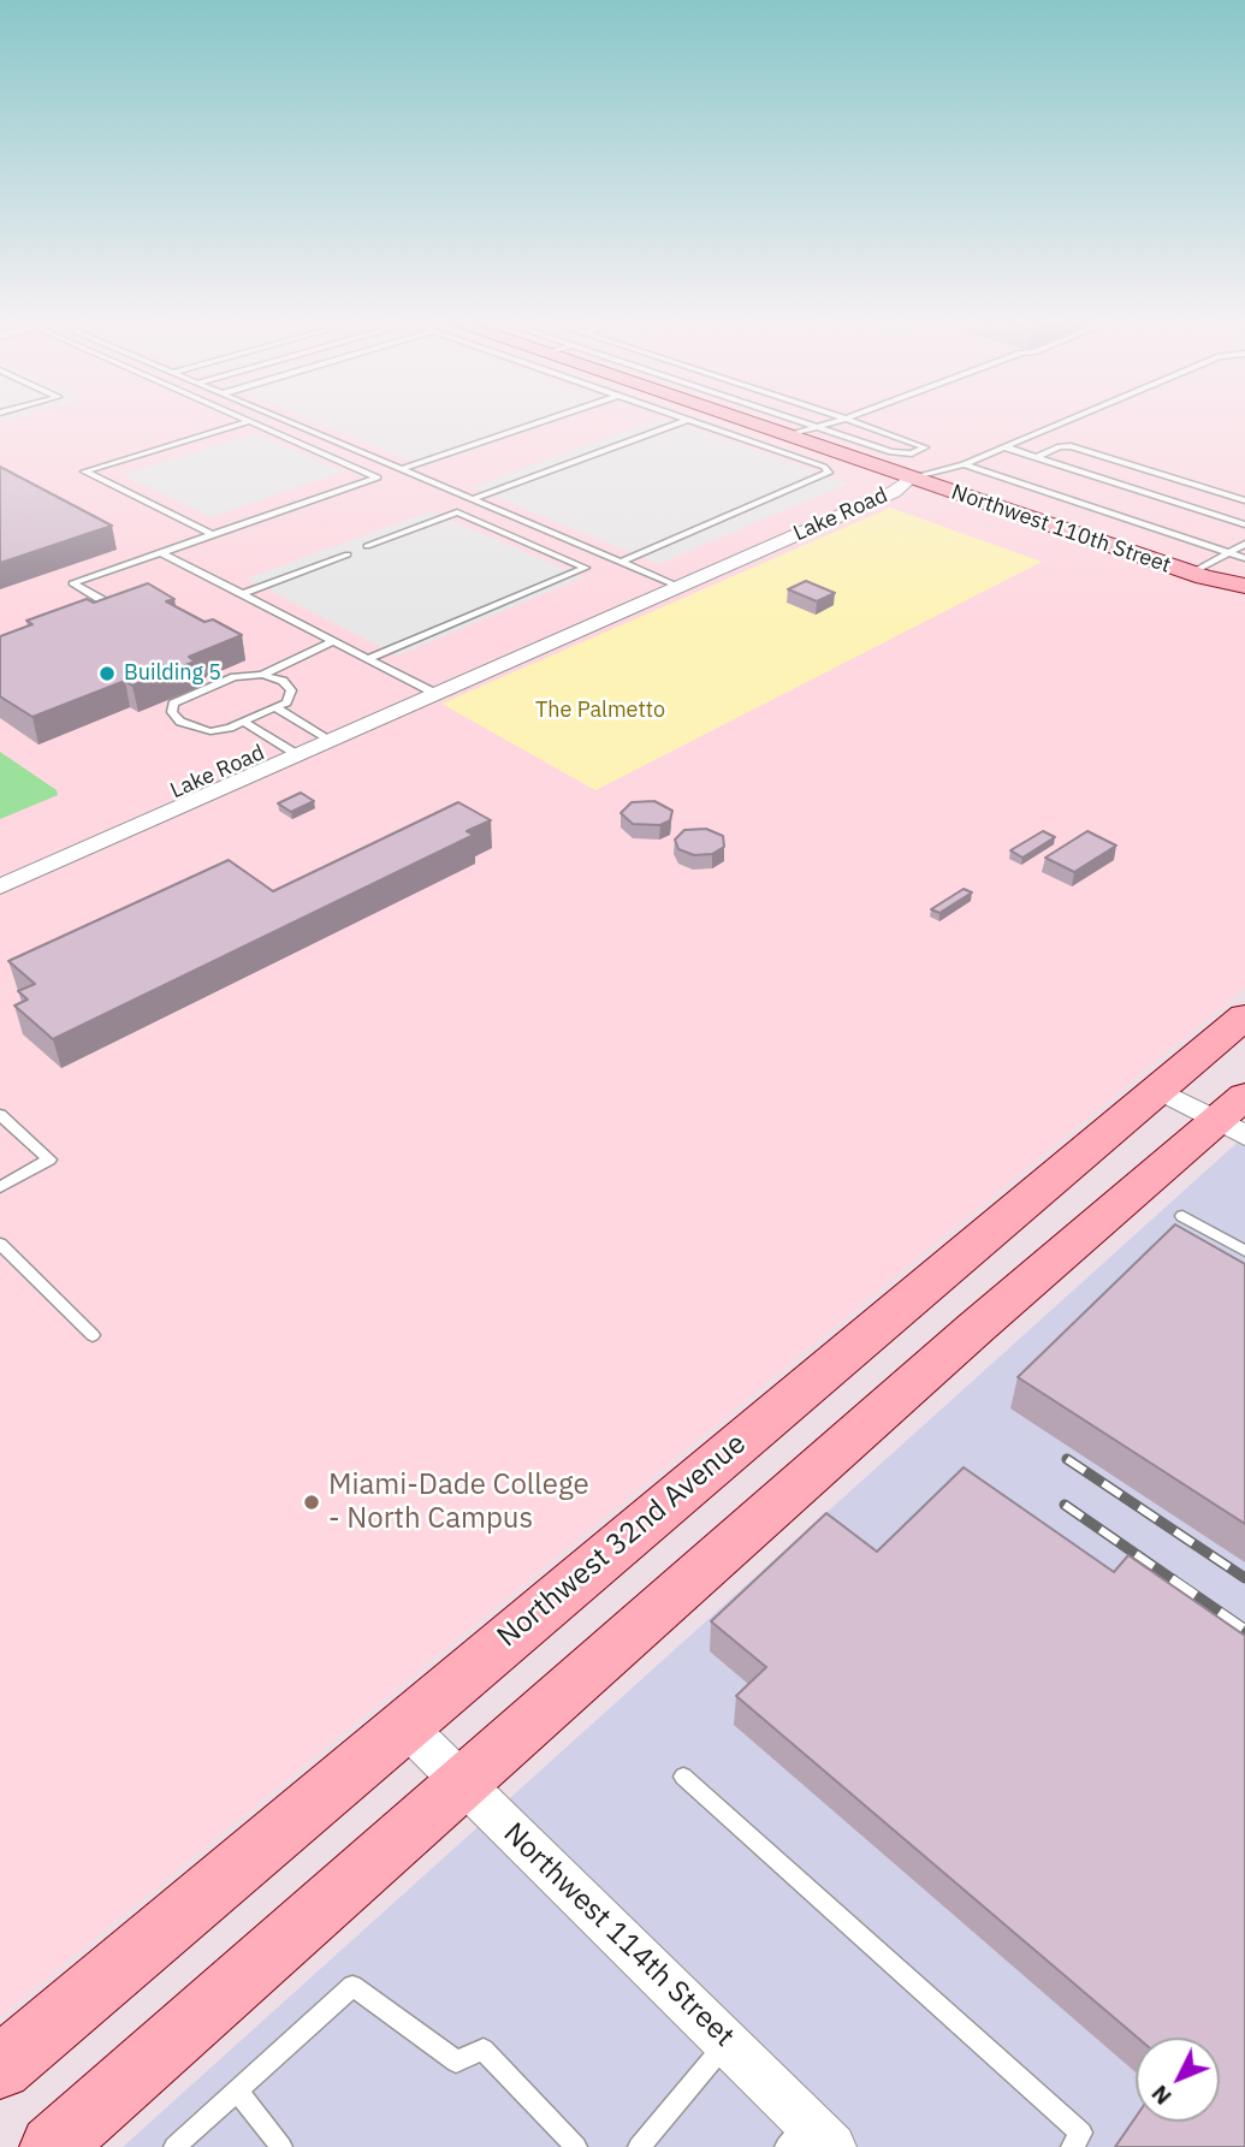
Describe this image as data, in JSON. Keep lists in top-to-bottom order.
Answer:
{
  "streets": {
    "main road": ["Northwest 110th Street", "Northwest 32nd Avenue"],
    "street": ["Lake Road", "Northwest 114th Street"]
  },
  "crossings": [
    ["Lake Road", "Northwest 110th Street"],
    ["Northwest 32nd Avenue", "Northwest 114th Street"]
  ],
  "parks": ["The Palmetto"],
  "places": ["Building 5", "Miami-Dade College - North Campus"],
  "north": "bottom left"
}
